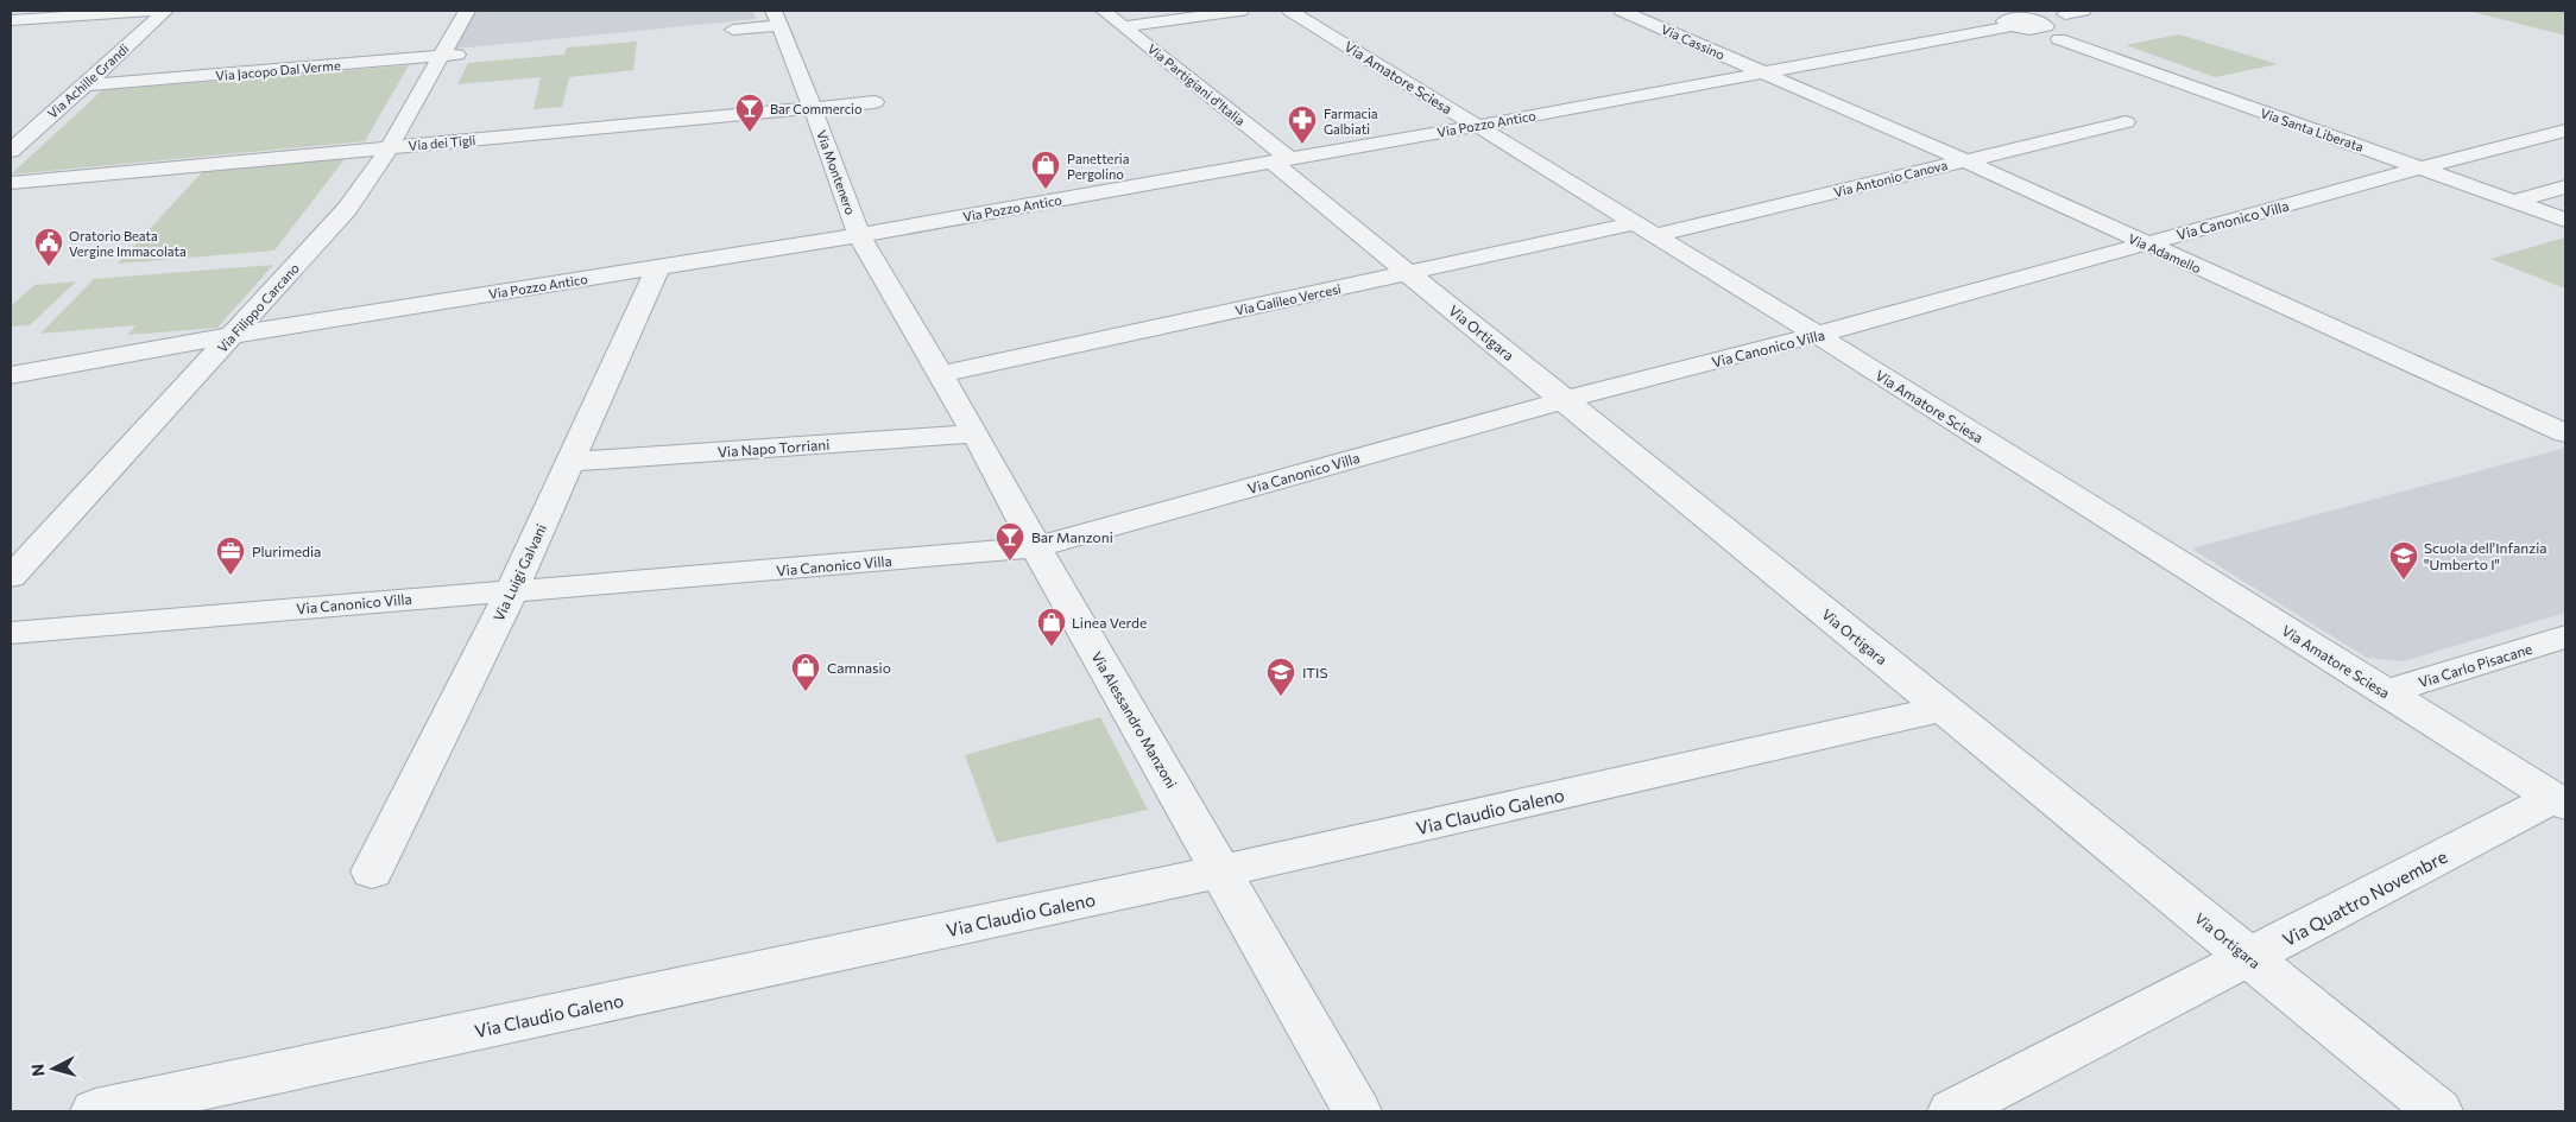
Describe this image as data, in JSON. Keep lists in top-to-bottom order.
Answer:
{
  "streets": {
    "street": [
      "Via Cassino",
      "Via Jacopo Dal Verme",
      "Via Amatore Sciesa",
      "Via Achille Grandi",
      "Via Partigiani d'Italia",
      "Via Pozzo Antico",
      "Via Santa Liberata",
      "Via dei Tigli",
      "Via Montenero",
      "Via Antonio Canova",
      "Via Canonico Villa",
      "Via Adamello",
      "Via Galileo Vercesi",
      "Via Filippo Carcano",
      "Via Ortigara",
      "Via Napo Torriani",
      "Via Luigi Galvani",
      "Via Carlo Pisacane",
      "Via Alessandro Manzoni",
      "Via Claudio Galeno",
      "Via Quattro Novembre"
    ]
  },
  "crossings": [
    ["Via Cassino", "Via Pozzo Antico"],
    ["Via Cassino", "Via Adamello"],
    ["Via Jacopo Dal Verme", "Via Achille Grandi"],
    ["Via Jacopo Dal Verme", "Via Filippo Carcano"],
    ["Via Amatore Sciesa", "Via Pozzo Antico"],
    ["Via Amatore Sciesa", "Via Antonio Canova"],
    ["Via Amatore Sciesa", "Via Canonico Villa"],
    ["Via Amatore Sciesa", "Via Galileo Vercesi"],
    ["Via Amatore Sciesa", "Via Carlo Pisacane"],
    ["Via Amatore Sciesa", "Via Quattro Novembre"],
    ["Via Partigiani d'Italia", "Via Pozzo Antico"],
    ["Via Partigiani d'Italia", "Via Ortigara"],
    ["Via Pozzo Antico", "Via Santa Liberata"],
    ["Via Pozzo Antico", "Via Montenero"],
    ["Via Pozzo Antico", "Via Adamello"],
    ["Via Pozzo Antico", "Via Filippo Carcano"],
    ["Via Pozzo Antico", "Via Ortigara"],
    ["Via Pozzo Antico", "Via Luigi Galvani"],
    ["Via Pozzo Antico", "Via Alessandro Manzoni"],
    ["Via Santa Liberata", "Via Canonico Villa"],
    ["Via dei Tigli", "Via Montenero"],
    ["Via dei Tigli", "Via Filippo Carcano"],
    ["Via Montenero", "Via Alessandro Manzoni"],
    ["Via Antonio Canova", "Via Adamello"],
    ["Via Antonio Canova", "Via Galileo Vercesi"],
    ["Via Canonico Villa", "Via Adamello"],
    ["Via Canonico Villa", "Via Ortigara"],
    ["Via Canonico Villa", "Via Luigi Galvani"],
    ["Via Canonico Villa", "Via Alessandro Manzoni"],
    ["Via Galileo Vercesi", "Via Ortigara"],
    ["Via Galileo Vercesi", "Via Alessandro Manzoni"],
    ["Via Ortigara", "Via Claudio Galeno"],
    ["Via Ortigara", "Via Quattro Novembre"],
    ["Via Napo Torriani", "Via Luigi Galvani"],
    ["Via Napo Torriani", "Via Alessandro Manzoni"],
    ["Via Alessandro Manzoni", "Via Claudio Galeno"]
  ],
  "places": {
    "bar": ["Bar Commercio", "Bar Manzoni"],
    "pharmacy": ["Farmacia Galbiati"],
    "shop": ["Panetteria Pergolino", "Linea Verde", "Camnasio"],
    "public building": ["Oratorio Beata Vergine Immacolata"],
    "office": ["Plurimedia"],
    "school or university": ["Scuola dell'Infanzia \"Umberto I\"", "ITIS"]
  },
  "north": "left"
}
